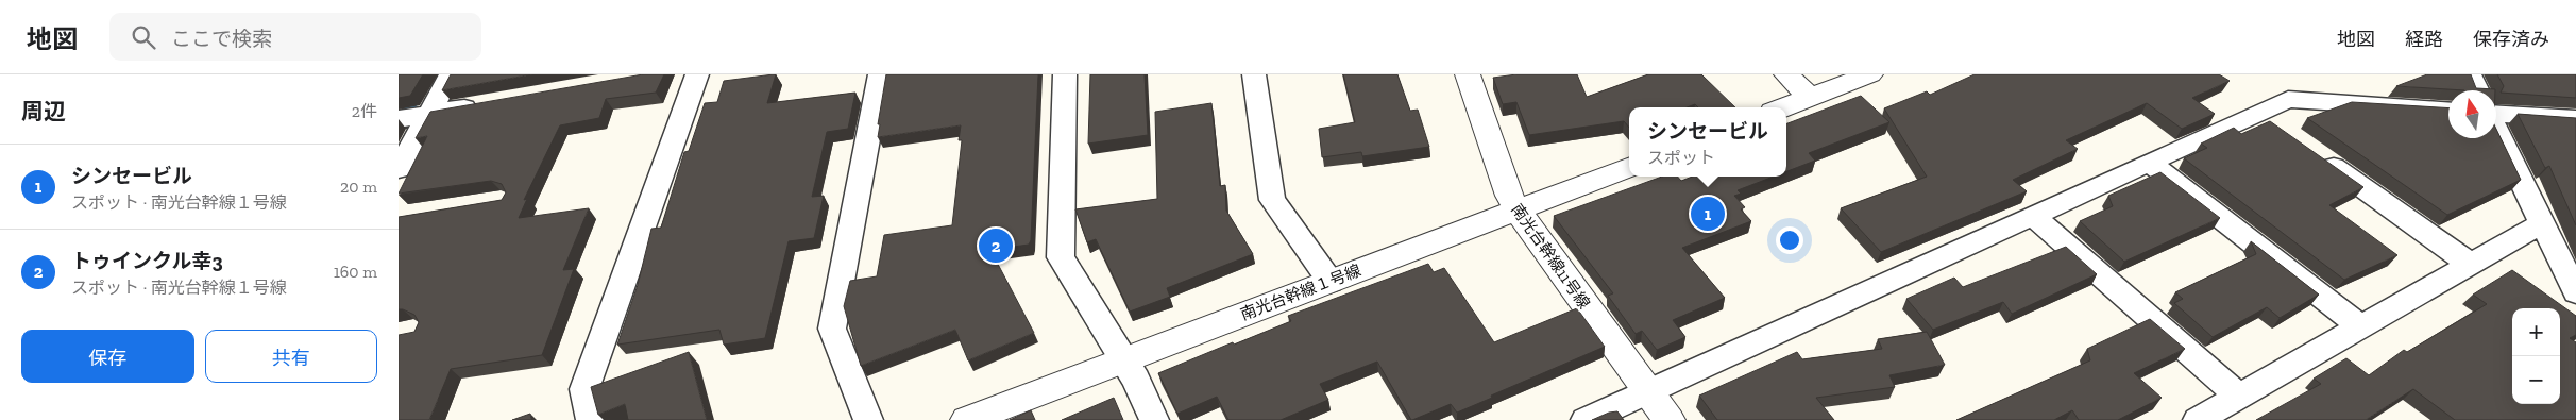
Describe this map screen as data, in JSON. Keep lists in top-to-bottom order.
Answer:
{
  "streets": {
    "street": ["南光台幹線11号線", "南光台幹線１号線"]
  },
  "crossings": [
    ["南光台幹線11号線", "南光台幹線１号線"]
  ],
  "north": "top",
  "page": {
    "header": "地図",
    "search": "ここで検索",
    "nav": ["地図", "経路", "保存済み"],
    "heading": ["周辺", "2件"],
    "popup": ["シンセービル", "スポット"],
    "list": [
      {
        "mark": "1",
        "name": "シンセービル",
        "note": "スポット · 南光台幹線１号線",
        "value": "20 m"
      },
      {
        "mark": "2",
        "name": "トゥインクル幸3",
        "note": "スポット · 南光台幹線１号線",
        "value": "160 m"
      }
    ],
    "pins": ["1", "2"],
    "map_buttons": ["+", "−"],
    "buttons": ["保存", "共有"]
  }
}
